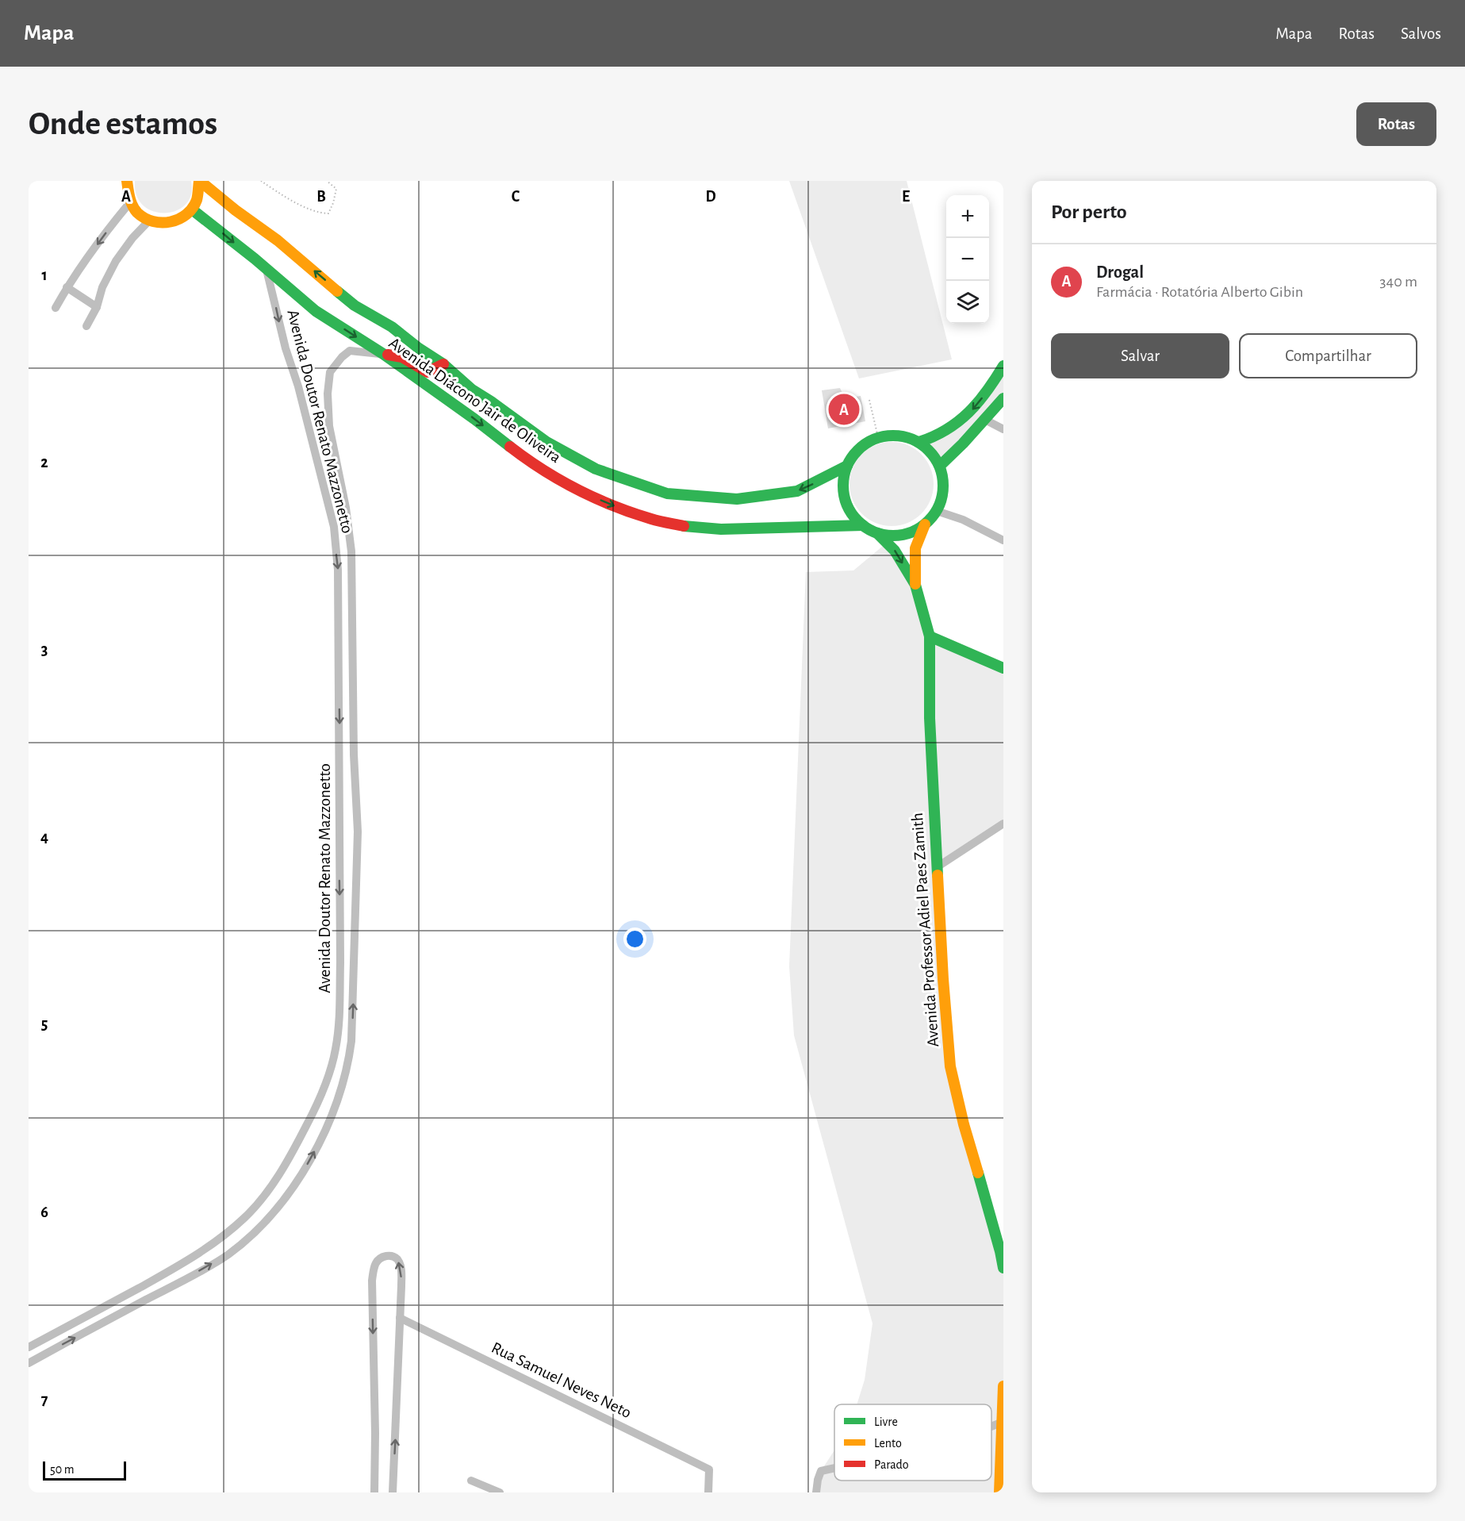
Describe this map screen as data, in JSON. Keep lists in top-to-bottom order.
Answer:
{
  "streets": {
    "street": [
      "Avenida Diácono Jair de Oliveira",
      "Avenida Doutor Renato Mazzonetto",
      "Avenida Professor Adiel Paes Zamith",
      "Rua Samuel Neves Neto"
    ]
  },
  "crossings": [
    ["Avenida Diácono Jair de Oliveira", "Avenida Doutor Renato Mazzonetto"],
    ["Avenida Diácono Jair de Oliveira", "Avenida Professor Adiel Paes Zamith"]
  ],
  "legend": ["Livre", "Lento", "Parado"],
  "scale_bar": "50 m",
  "page": {
    "header": "Mapa",
    "nav": ["Mapa", "Rotas", "Salvos"],
    "buttons": [
      "Rotas",
      ["Salvar", "Compartilhar"]
    ],
    "title": "Onde estamos",
    "heading": "Por perto",
    "map_buttons": ["+", "−"],
    "list": [
      {
        "mark": "A",
        "name": "Drogal",
        "note": "Farmácia · Rotatória Alberto Gibin",
        "value": "340 m"
      }
    ],
    "pins": "A",
    "scale": "50 m"
  },
  "grid": {
    "columns": [
      "A",
      "B",
      "C",
      "D",
      "E"
    ],
    "rows": [
      "1",
      "2",
      "3",
      "4",
      "5",
      "6",
      "7"
    ]
  }
}
